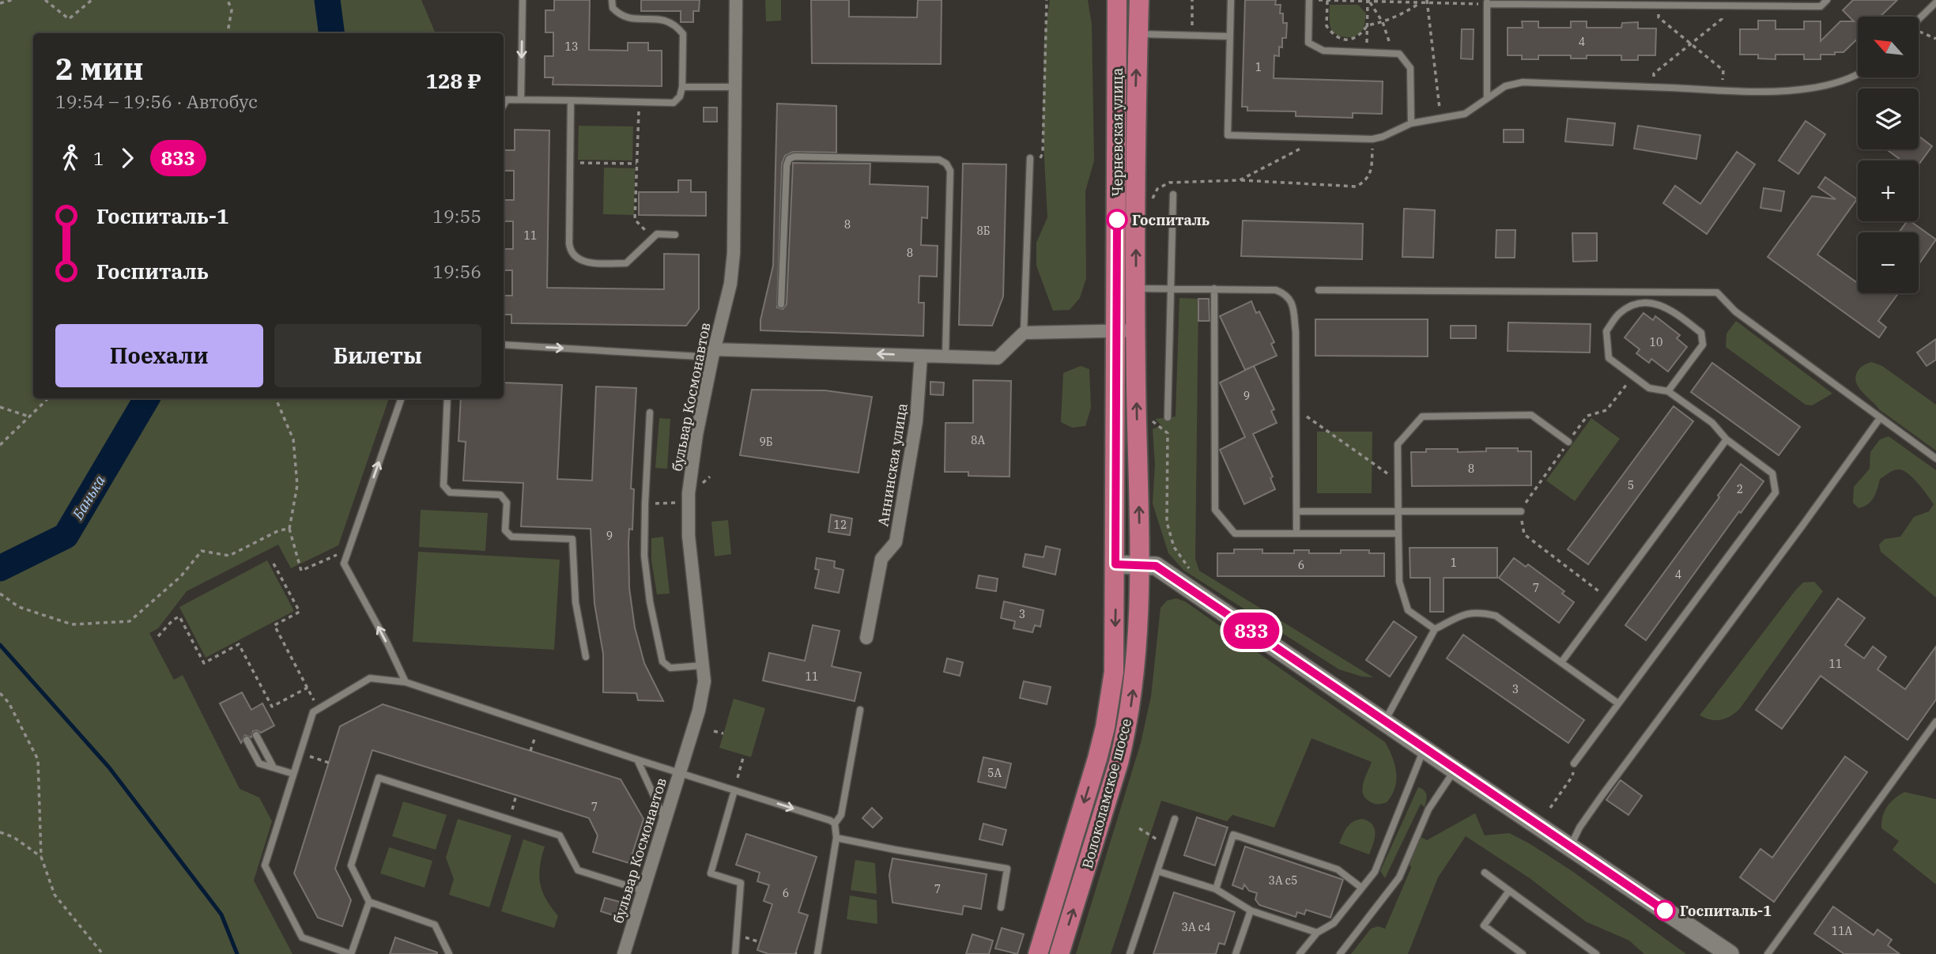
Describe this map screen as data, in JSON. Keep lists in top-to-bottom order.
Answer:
{
  "streets": {
    "main road": ["Черневская улица", "Волоколамское шоссе"],
    "street": ["бульвар Космонавтов", "Аннинская улица"]
  },
  "crossings": [
    ["Черневская улица", "Волоколамское шоссе"]
  ],
  "water": ["Банька"],
  "places": ["Госпиталь", "Госпиталь-1"],
  "lines": ["bus line 833"],
  "house_numbers": [
    "4",
    "13",
    "1",
    "8",
    "8Б",
    "11",
    "8",
    "10",
    "9",
    "8А",
    "9Б",
    "8",
    "5",
    "2",
    "12",
    "9",
    "1",
    "6",
    "4",
    "7",
    "3",
    "11",
    "11",
    "3",
    "5А",
    "7",
    "3А с5",
    "7",
    "6",
    "3А с4",
    "11А"
  ],
  "north": "top left",
  "page": {
    "on_map": "833",
    "map_buttons": ["+", "−"],
    "heading": ["2 мин", "19:54 – 19:56 · Автобус", "128 ₽"],
    "legs": ["1", "833"],
    "list": [
      {
        "name": "Госпиталь-1",
        "value": "19:55"
      },
      {
        "name": "Госпиталь",
        "value": "19:56"
      }
    ],
    "buttons": ["Поехали", "Билеты"]
  }
}
